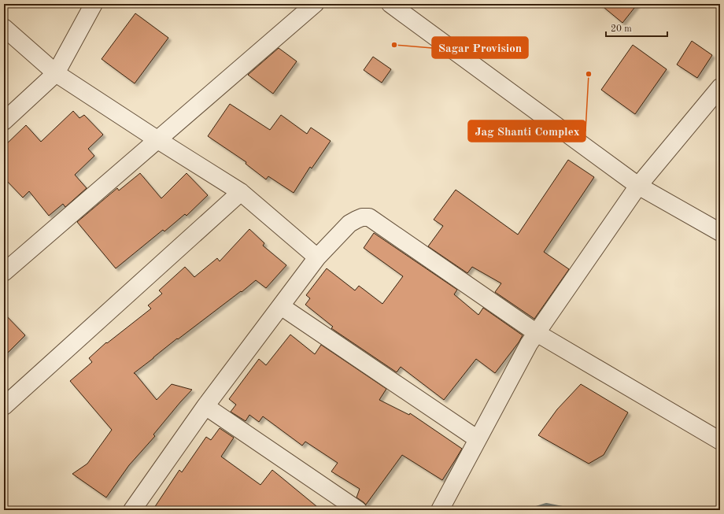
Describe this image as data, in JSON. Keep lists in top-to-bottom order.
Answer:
{
  "places": ["Sagar Provision", "Jag Shanti Complex"],
  "scale_bar": "20 m"
}
